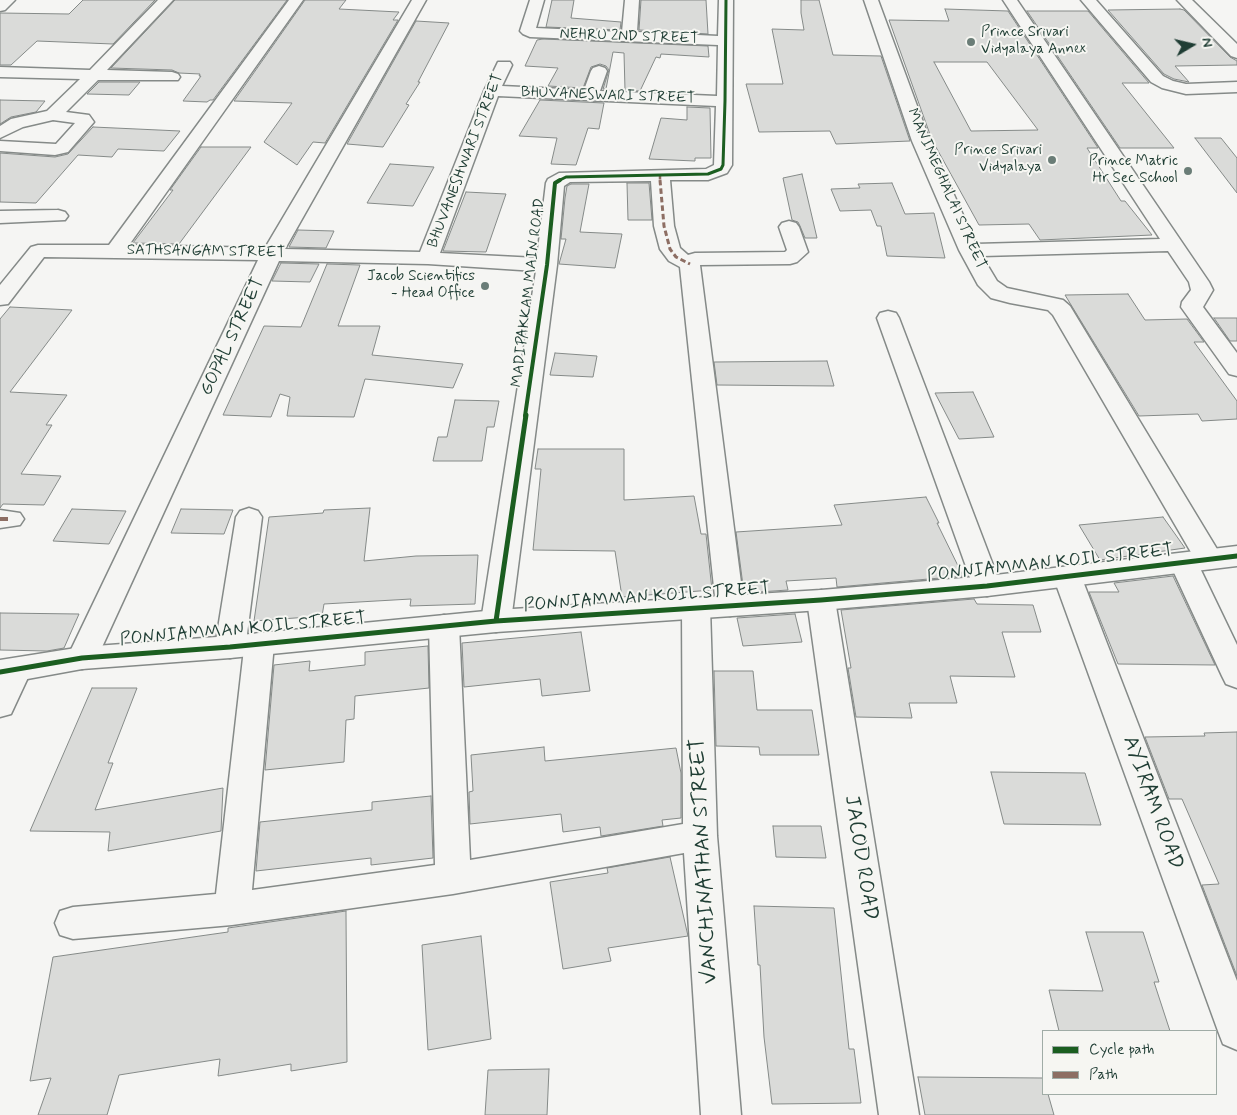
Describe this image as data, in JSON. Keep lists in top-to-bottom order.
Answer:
{
  "streets": {
    "street": [
      "NEHRU 2ND STREET",
      "BHUVANESWARI STREET",
      "BHUVANESHWARI STREET",
      "MANIMEGHALAI STREET",
      "SATHSANGAM STREET",
      "MADIPAKKAM MAIN ROAD",
      "GOPAL STREET",
      "PONNIAMMAN KOIL STREET",
      "AYIRAM ROAD",
      "JACOD ROAD",
      "VANCHINATHAN STREET"
    ]
  },
  "crossings": [
    ["NEHRU 2ND STREET", "MADIPAKKAM MAIN ROAD"],
    ["BHUVANESWARI STREET", "BHUVANESHWARI STREET"],
    ["BHUVANESWARI STREET", "MADIPAKKAM MAIN ROAD"],
    ["BHUVANESHWARI STREET", "SATHSANGAM STREET"],
    ["MANIMEGHALAI STREET", "PONNIAMMAN KOIL STREET"],
    ["SATHSANGAM STREET", "MADIPAKKAM MAIN ROAD"],
    ["SATHSANGAM STREET", "GOPAL STREET"],
    ["MADIPAKKAM MAIN ROAD", "PONNIAMMAN KOIL STREET"],
    ["GOPAL STREET", "PONNIAMMAN KOIL STREET"],
    ["PONNIAMMAN KOIL STREET", "AYIRAM ROAD"],
    ["PONNIAMMAN KOIL STREET", "JACOD ROAD"],
    ["PONNIAMMAN KOIL STREET", "VANCHINATHAN STREET"]
  ],
  "places": [
    "Prince Srivari Vidyalaya Annex",
    "Prince Srivari Vidyalaya",
    "Prince Matric Hr Sec School",
    "Jacob Scientifics - Head Office"
  ],
  "legend": ["Cycle path", "Path"],
  "north": "right"
}
